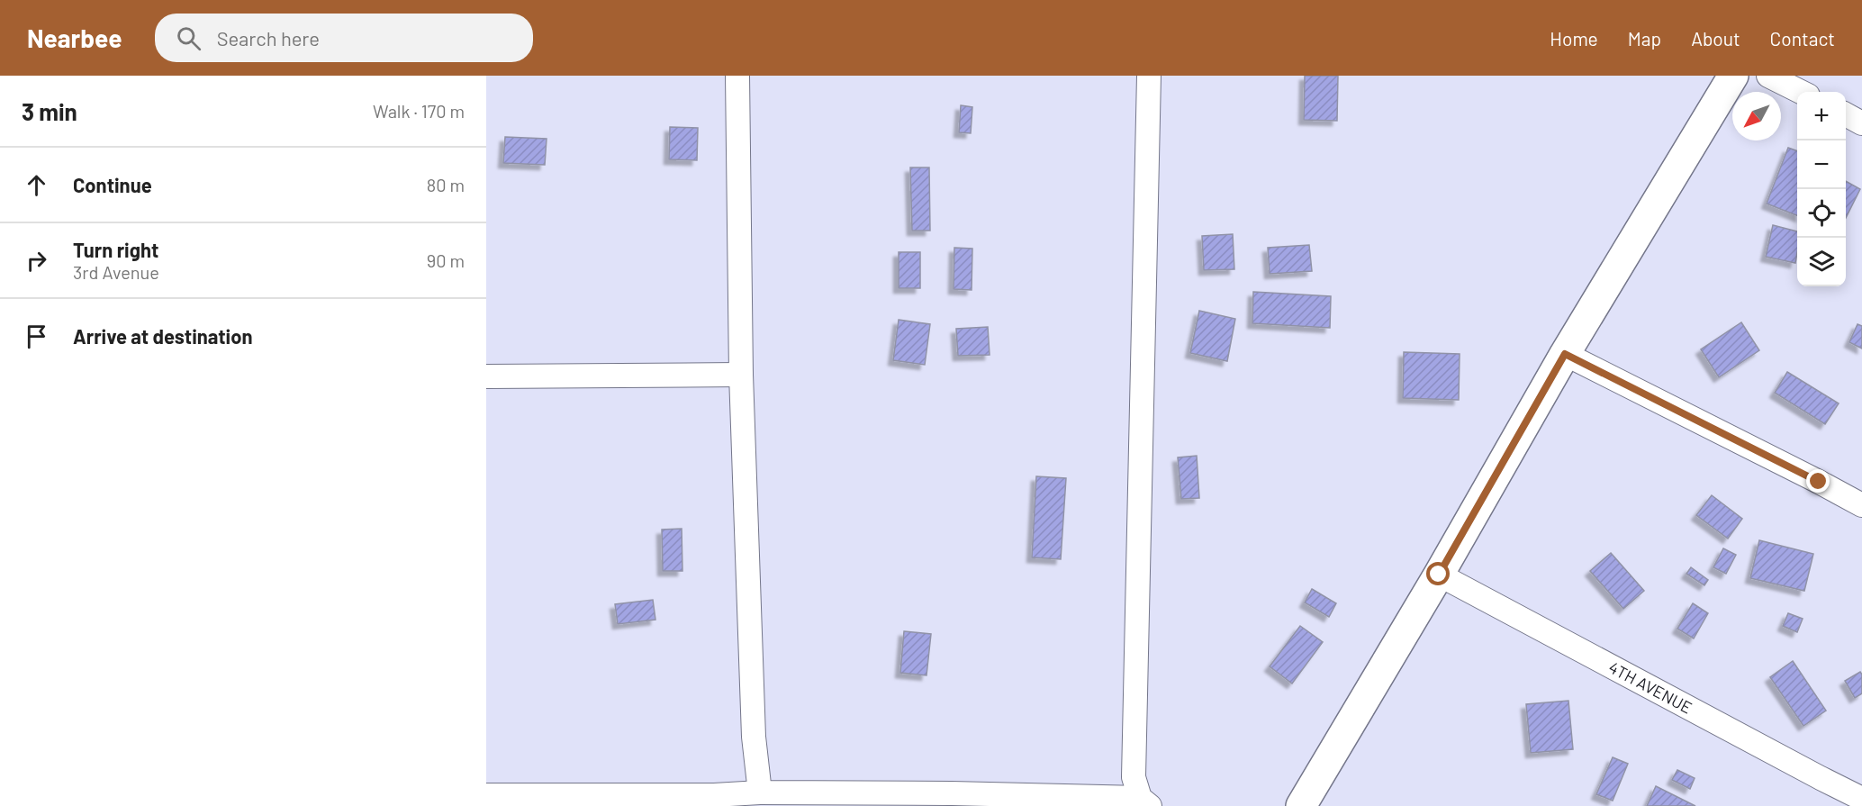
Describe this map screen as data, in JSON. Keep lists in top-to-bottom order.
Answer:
{
  "streets": {
    "street": ["4TH AVENUE"]
  },
  "north": "bottom left",
  "page": {
    "header": "Nearbee",
    "search": "Search here",
    "nav": [
      "Home",
      "Map",
      "About",
      "Contact"
    ],
    "heading": ["3 min", "Walk · 170 m"],
    "map_buttons": ["+", "−"],
    "list": [
      ["Continue", "80 m"],
      ["Turn right", "3rd Avenue", "90 m"],
      "Arrive at destination"
    ]
  }
}
